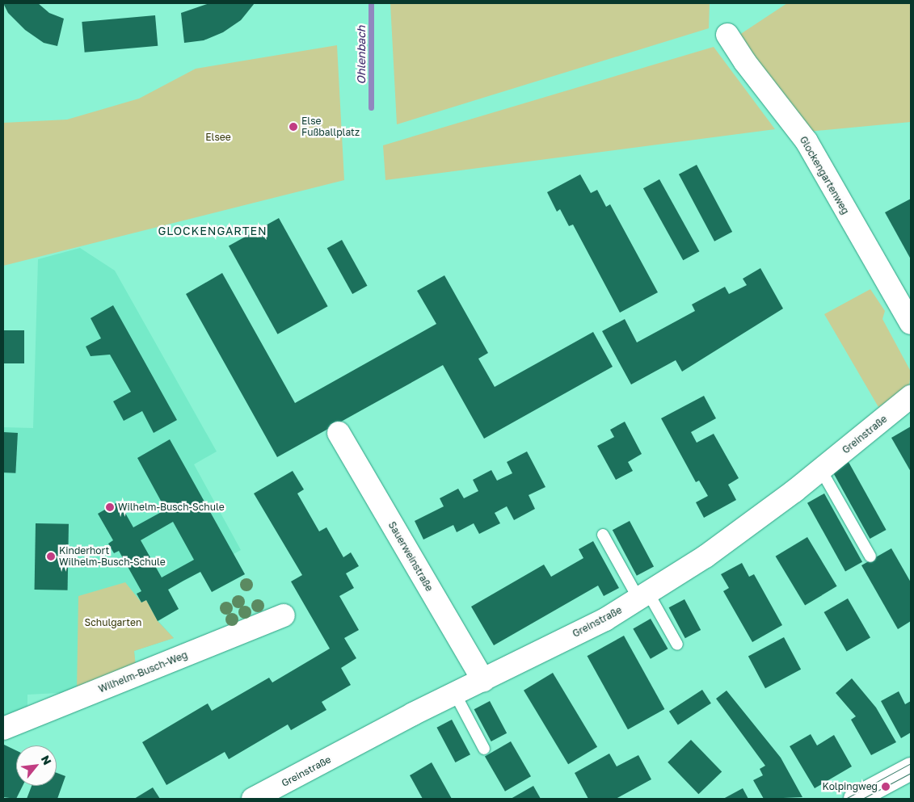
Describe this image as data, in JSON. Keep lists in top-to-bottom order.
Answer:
{
  "streets": {
    "street": [
      "Glockengartenweg",
      "Greinstraße",
      "Sauerweinstraße",
      "Wilhelm-Busch-Weg"
    ]
  },
  "crossings": [
    ["Greinstraße", "Sauerweinstraße"]
  ],
  "districts": ["GLOCKENGARTEN"],
  "water": ["Ohlenbach"],
  "parks": ["Elsee", "Schulgarten"],
  "places": [
    "Else Fußballplatz",
    "Wilhelm-Busch-Schule",
    "Kinderhort Wilhelm-Busch-Schule",
    "Kolpingweg"
  ],
  "north": "top right"
}
